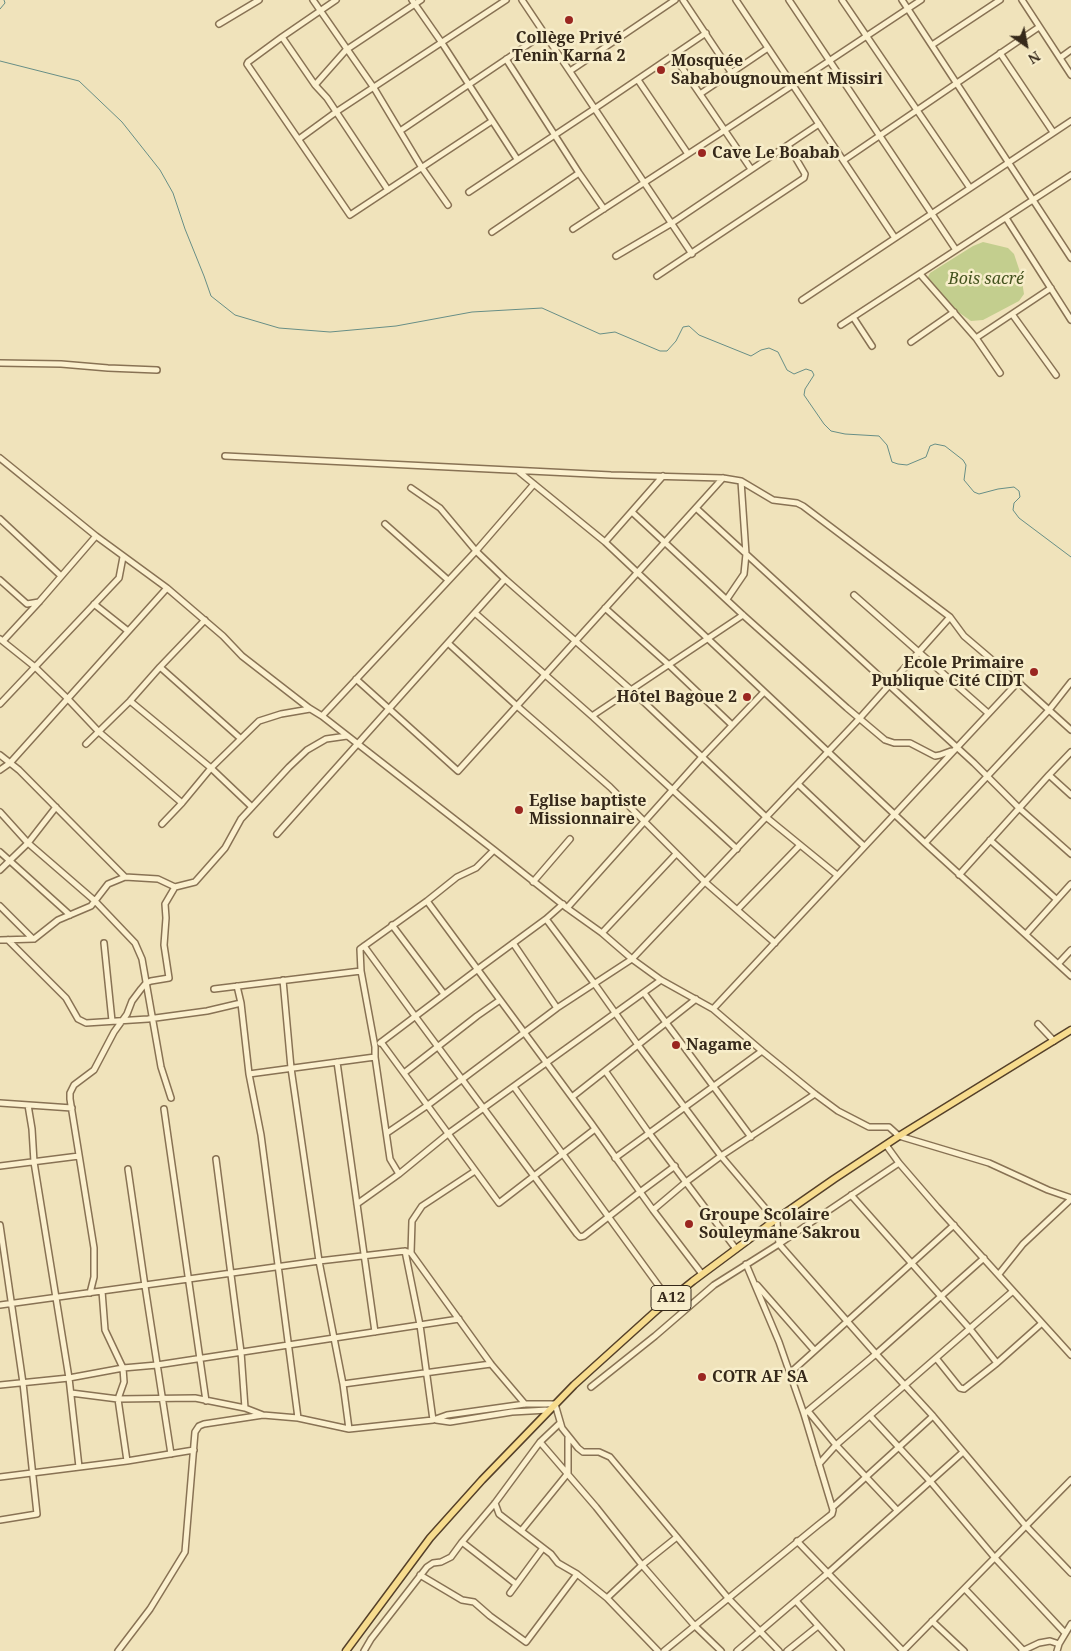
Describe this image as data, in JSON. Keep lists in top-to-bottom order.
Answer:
{
  "streets": {
    "main road": ["A12"]
  },
  "parks": ["Bois sacré"],
  "places": [
    "Collège Privé Tenin Karna 2",
    "Mosquée Sababougnoument Missiri",
    "Cave Le Boabab",
    "Ecole Primaire Publique Cité CIDT",
    "Hôtel Bagoue 2",
    "Eglise baptiste Missionnaire",
    "Nagame",
    "Groupe Scolaire Souleymane Sakrou",
    "COTR AF SA"
  ],
  "north": "bottom right"
}
